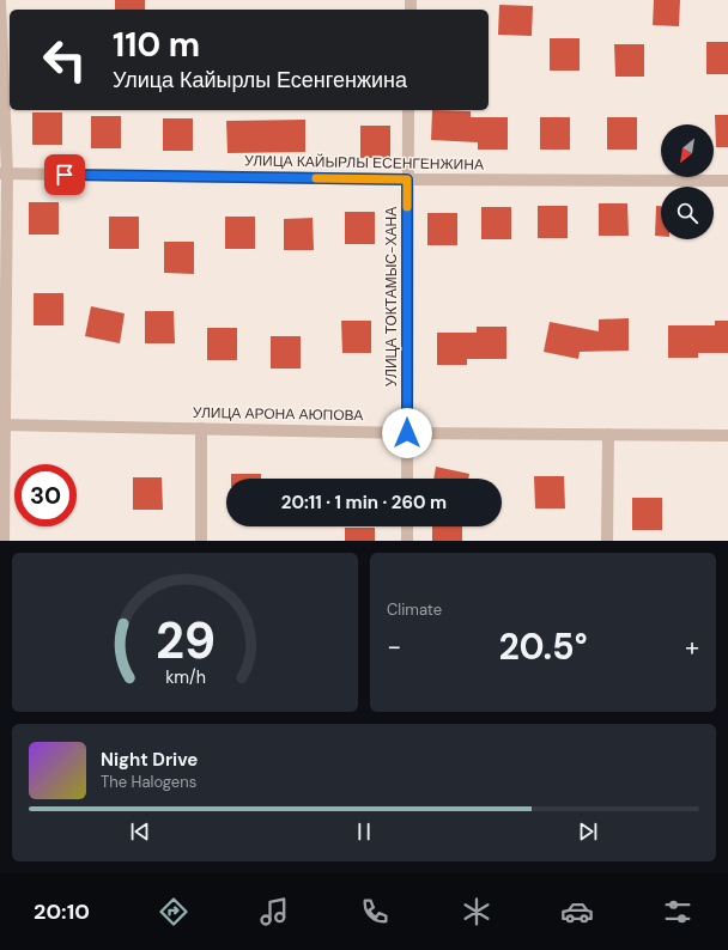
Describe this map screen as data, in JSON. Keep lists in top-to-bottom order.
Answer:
{
  "streets": {
    "street": ["УЛИЦА КАЙЫРЛЫ ЕСЕНГЕНЖИНА", "УЛИЦА ТОКТАМЫС-ХАНА", "УЛИЦА АРОНА АЮПОВА"]
  },
  "crossings": [
    ["УЛИЦА КАЙЫРЛЫ ЕСЕНГЕНЖИНА", "УЛИЦА ТОКТАМЫС-ХАНА"],
    ["УЛИЦА ТОКТАМЫС-ХАНА", "УЛИЦА АРОНА АЮПОВА"]
  ],
  "north": "bottom left",
  "page": {
    "turn": ["110 m", "Улица Кайырлы Есенгенжина"],
    "limit": "30",
    "trip": "20:11 · 1 min · 260 m",
    "tile": "Climate",
    "heat": ["−", "20.5°", "+"],
    "song": ["Night Drive", "The Halogens"],
    "tabs": "20:10",
    "gauge": ["29", "km/h"]
  }
}
